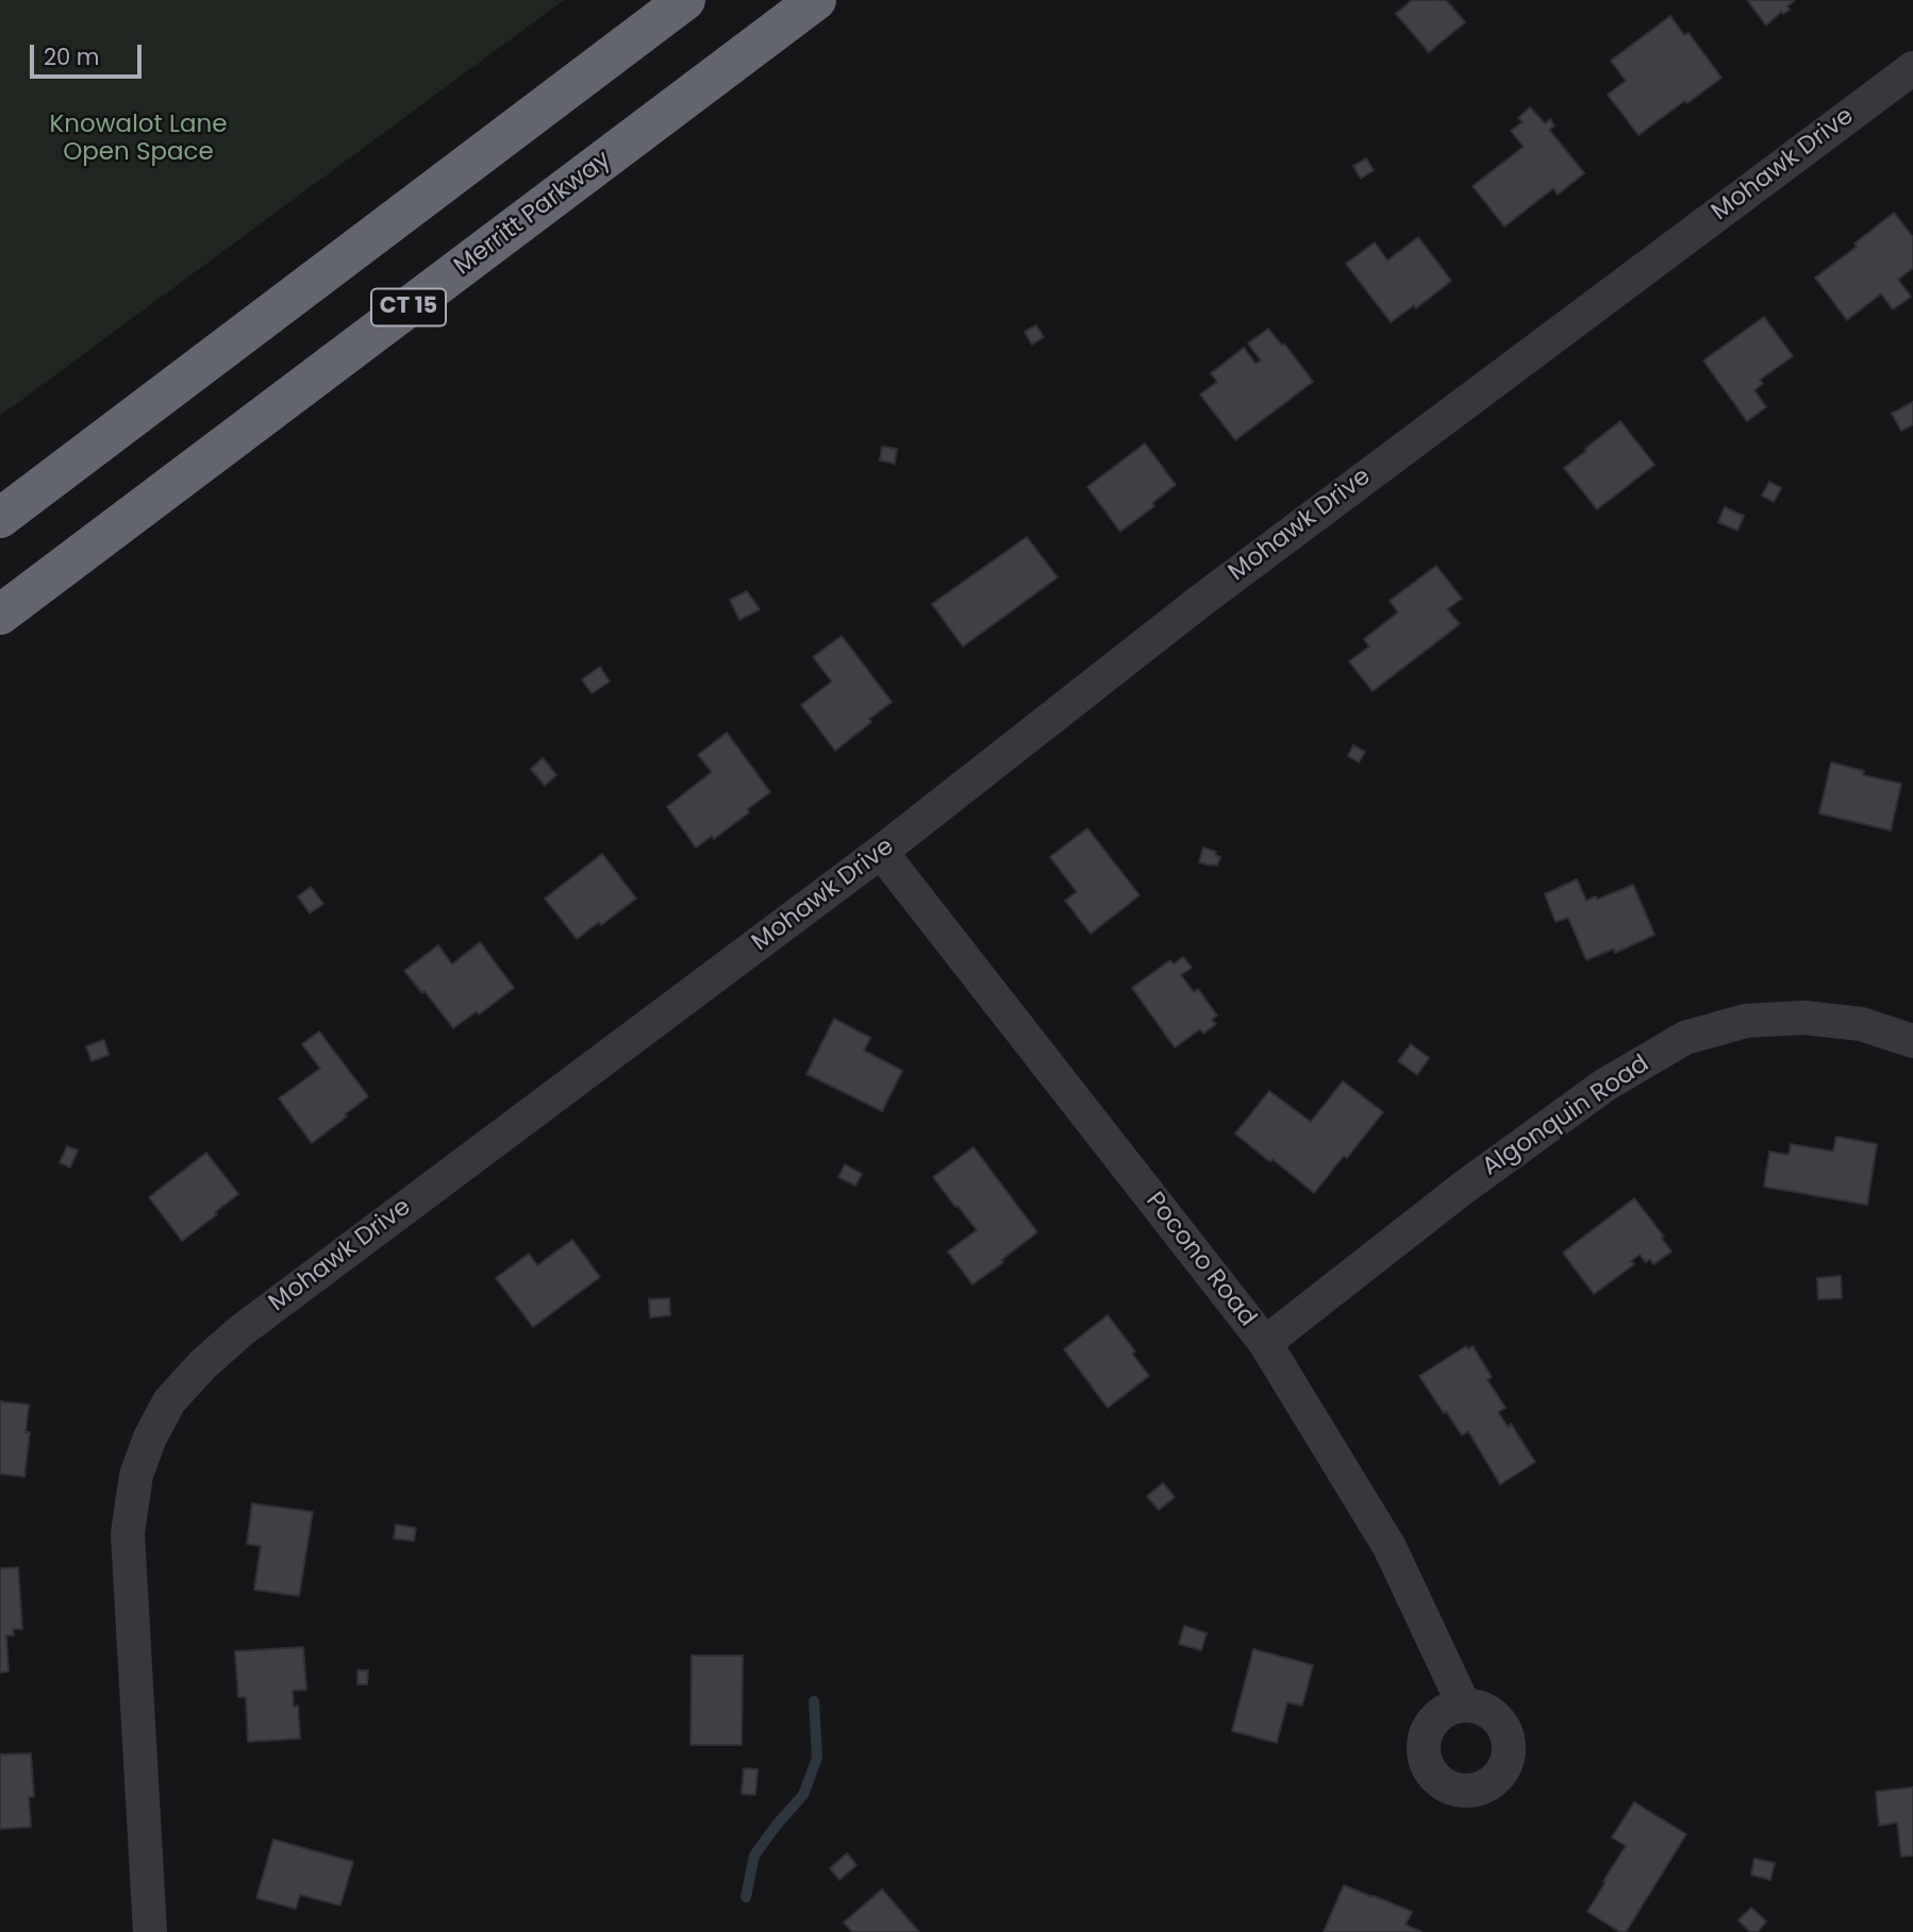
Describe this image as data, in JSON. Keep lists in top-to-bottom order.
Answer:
{
  "streets": {
    "highway": ["Merritt Parkway", "CT 15"],
    "street": ["Mohawk Drive", "Algonquin Road", "Pocono Road"]
  },
  "crossings": [
    ["Mohawk Drive", "Pocono Road"],
    ["Algonquin Road", "Pocono Road"]
  ],
  "parks": ["Knowalot Lane Open Space"],
  "scale_bar": "20 m"
}
